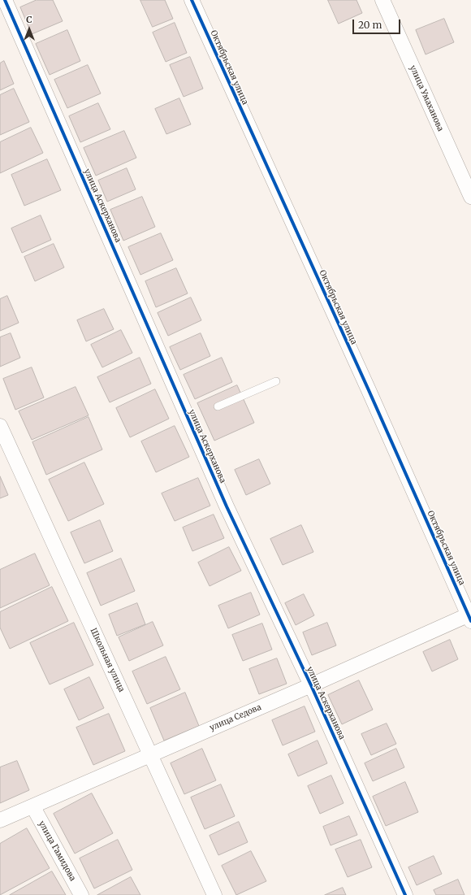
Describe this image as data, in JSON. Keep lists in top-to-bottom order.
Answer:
{
  "streets": {
    "street": [
      "Октябрьская улица",
      "улица Умаханова",
      "улица Аскерханова",
      "Школьная улица",
      "улица Седова",
      "улица Гамидова"
    ]
  },
  "crossings": [
    ["Октябрьская улица", "улица Седова"],
    ["улица Аскерханова", "улица Седова"],
    ["Школьная улица", "улица Седова"],
    ["улица Седова", "улица Гамидова"]
  ],
  "scale_bar": "20 m",
  "north": "top"
}
